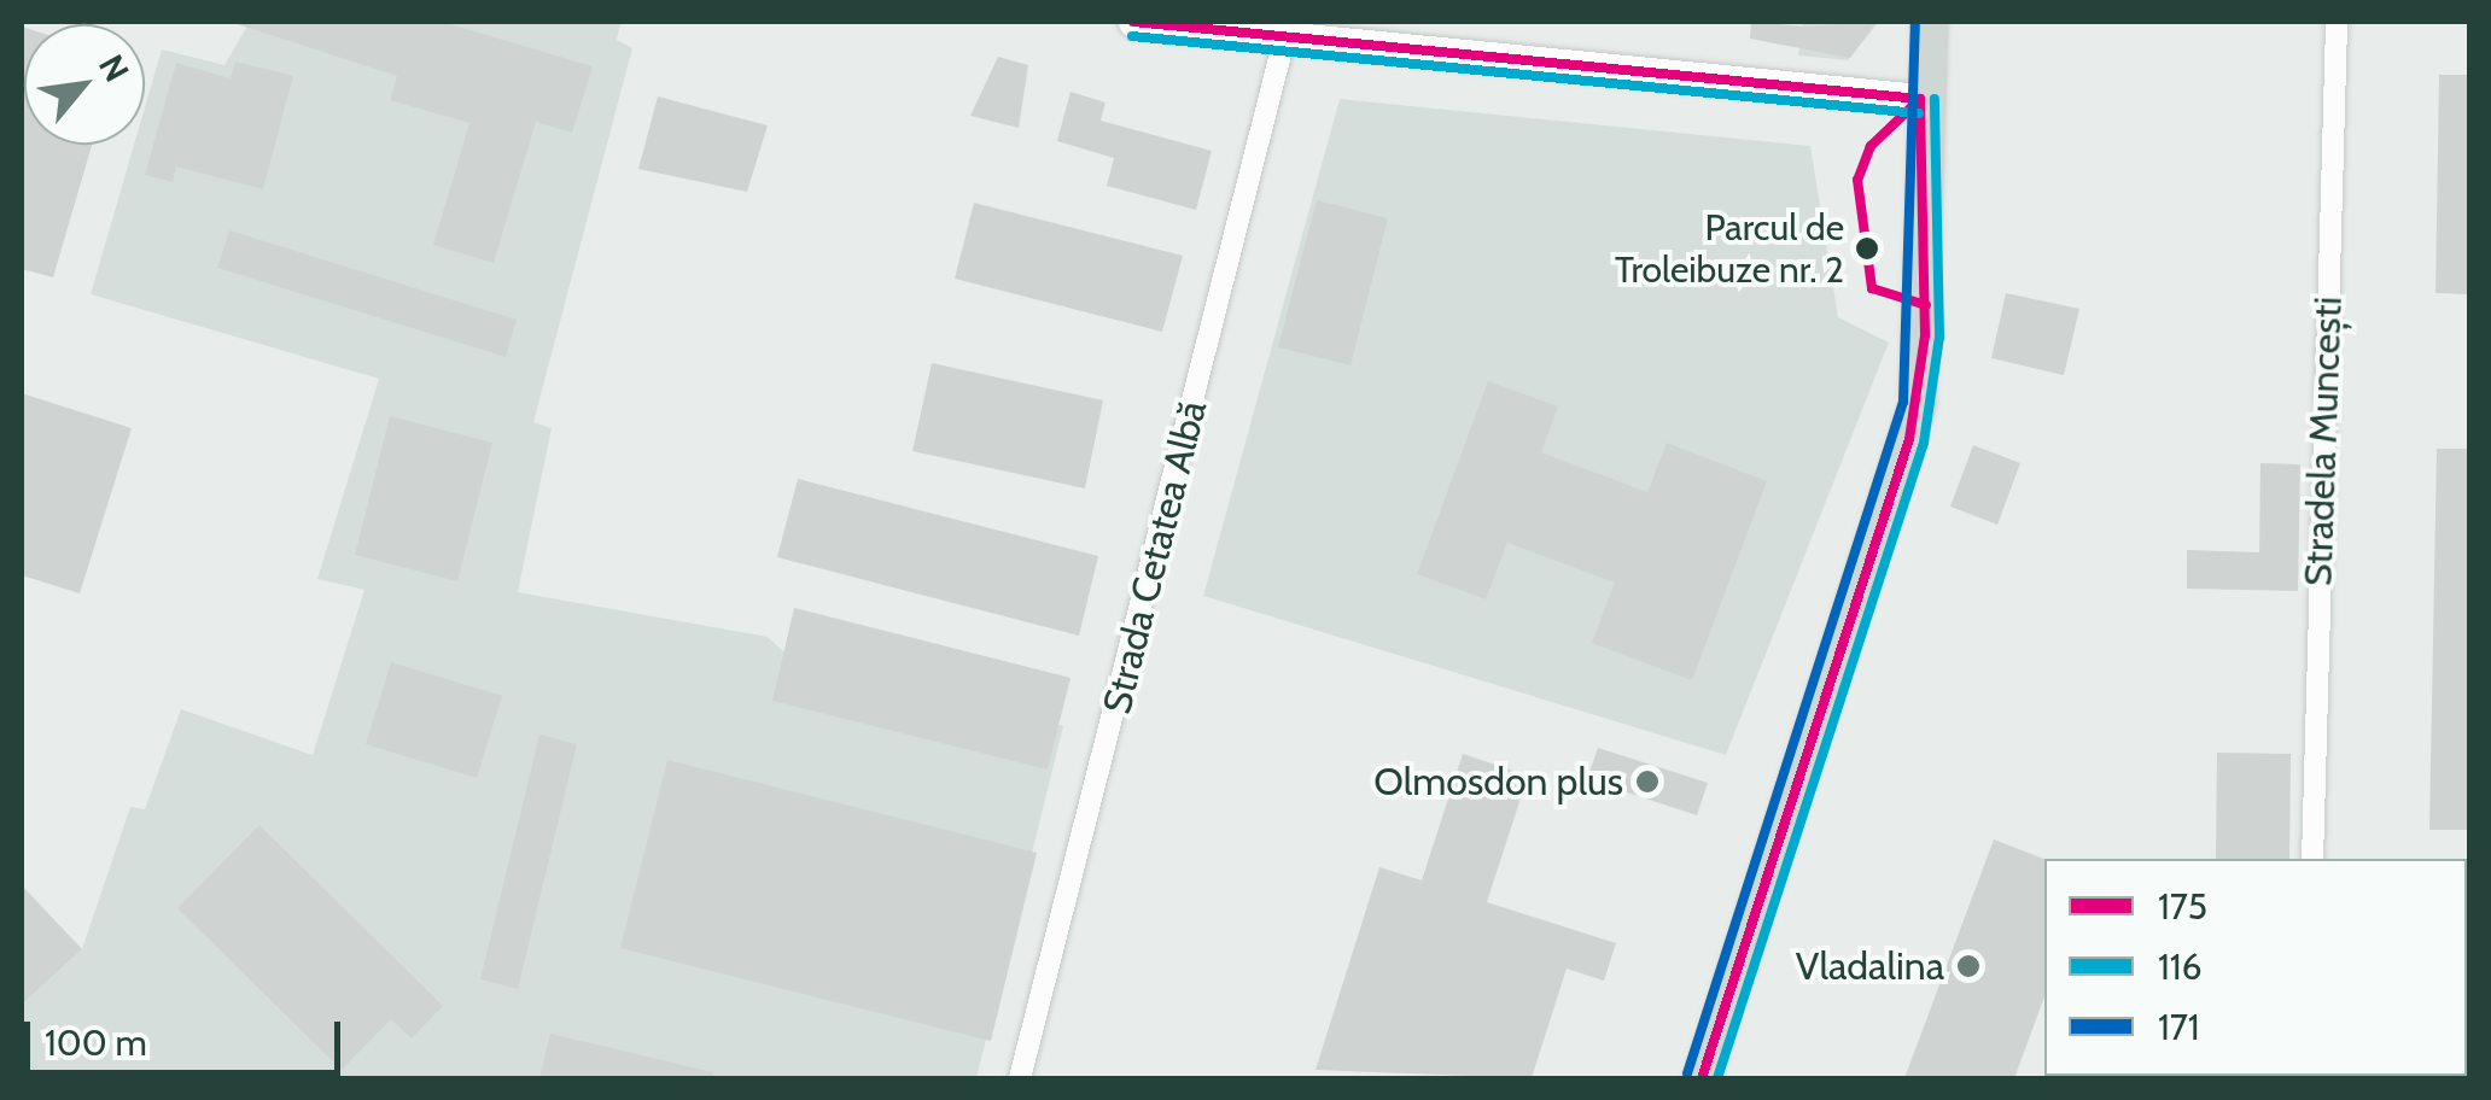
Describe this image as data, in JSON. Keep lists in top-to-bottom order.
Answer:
{
  "streets": {
    "street": ["Stradela Muncești", "Strada Cetatea Albă"]
  },
  "places": ["Parcul de Troleibuze nr. 2", "Olmosdon plus", "Vladalina"],
  "lines": ["transit line 175", "transit line 171", "transit line 116"],
  "legend": ["175", "116", "171"],
  "scale_bar": "100 m",
  "north": "top right"
}
